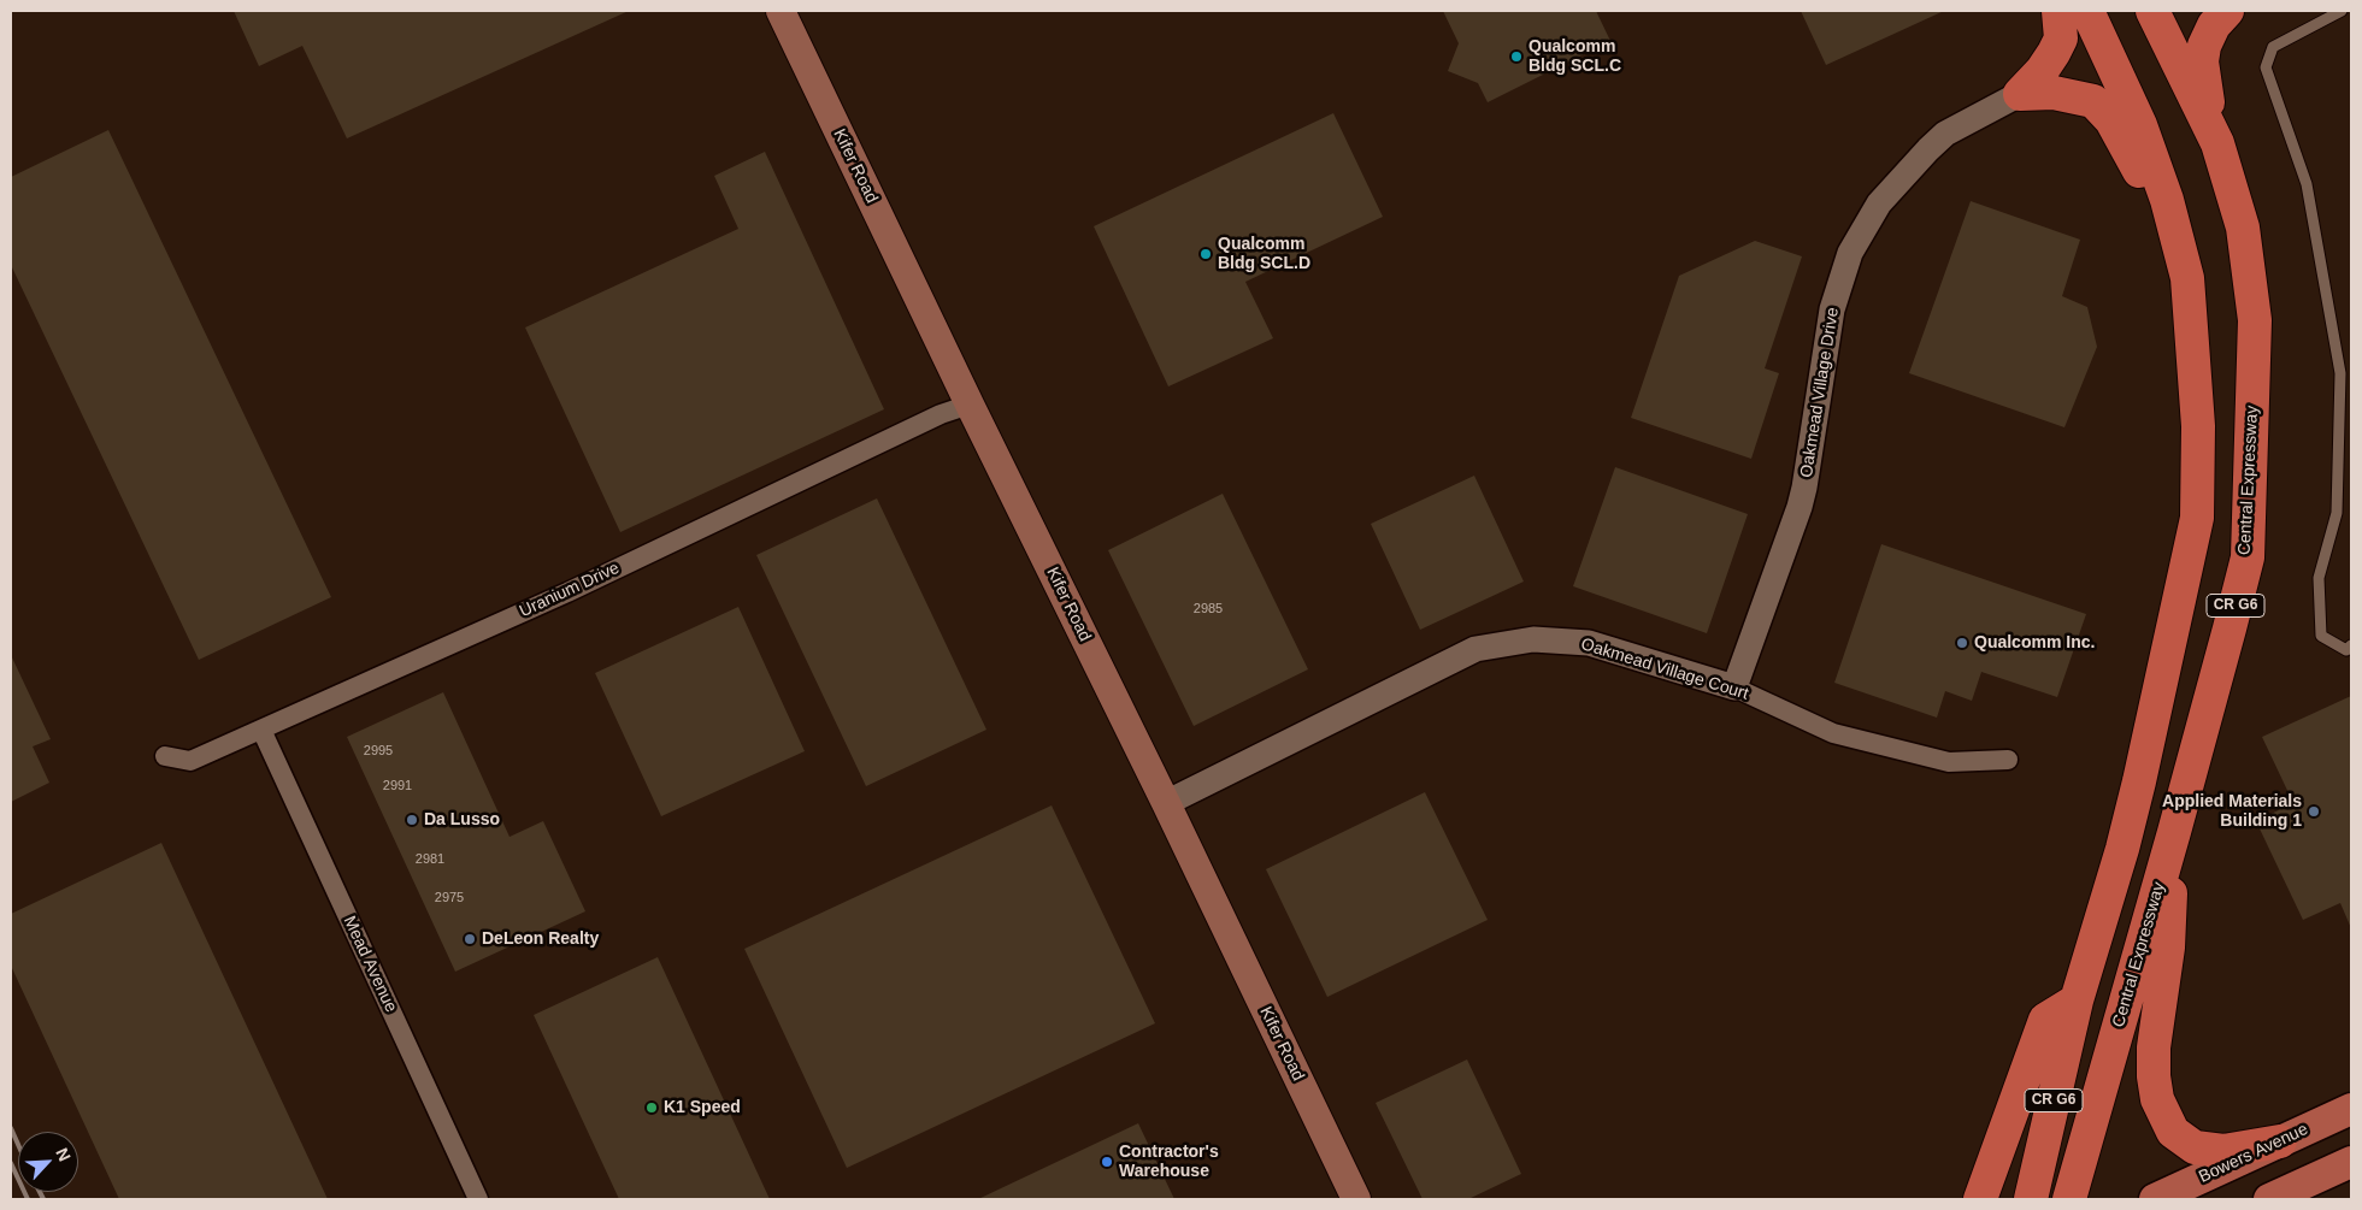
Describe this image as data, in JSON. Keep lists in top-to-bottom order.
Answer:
{
  "streets": {
    "highway": ["Central Expressway", "CR G6"],
    "main road": ["Kifer Road", "Bowers Avenue"],
    "street": [
      "Oakmead Village Drive",
      "Uranium Drive",
      "Oakmead Village Court",
      "Mead Avenue"
    ]
  },
  "crossings": [
    ["Kifer Road", "Uranium Drive"],
    ["Kifer Road", "Oakmead Village Court"],
    ["Oakmead Village Drive", "Oakmead Village Court"],
    ["Uranium Drive", "Mead Avenue"]
  ],
  "places": [
    "Qualcomm Bldg SCL.C",
    "Qualcomm Bldg SCL.D",
    "Qualcomm Inc.",
    "Applied Materials Building 1",
    "Da Lusso",
    "DeLeon Realty",
    "K1 Speed",
    "Contractor's Warehouse"
  ],
  "house_numbers": [
    "2985",
    "2995",
    "2991",
    "2981",
    "2975"
  ],
  "north": "top right"
}
